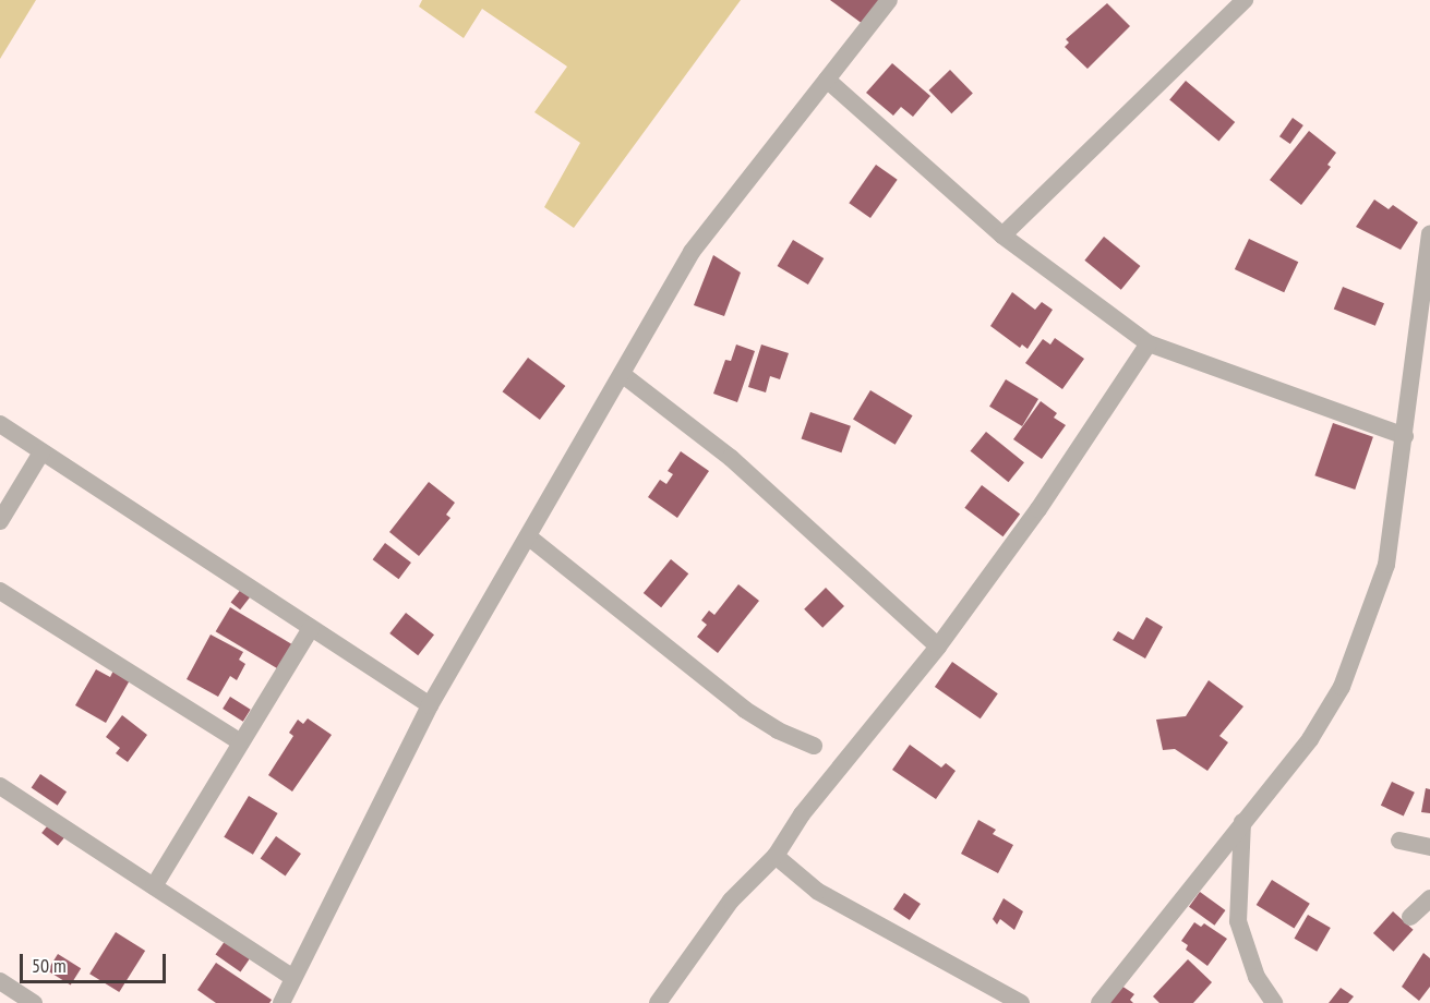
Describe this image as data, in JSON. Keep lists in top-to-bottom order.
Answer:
{
  "scale_bar": "50 m"
}
